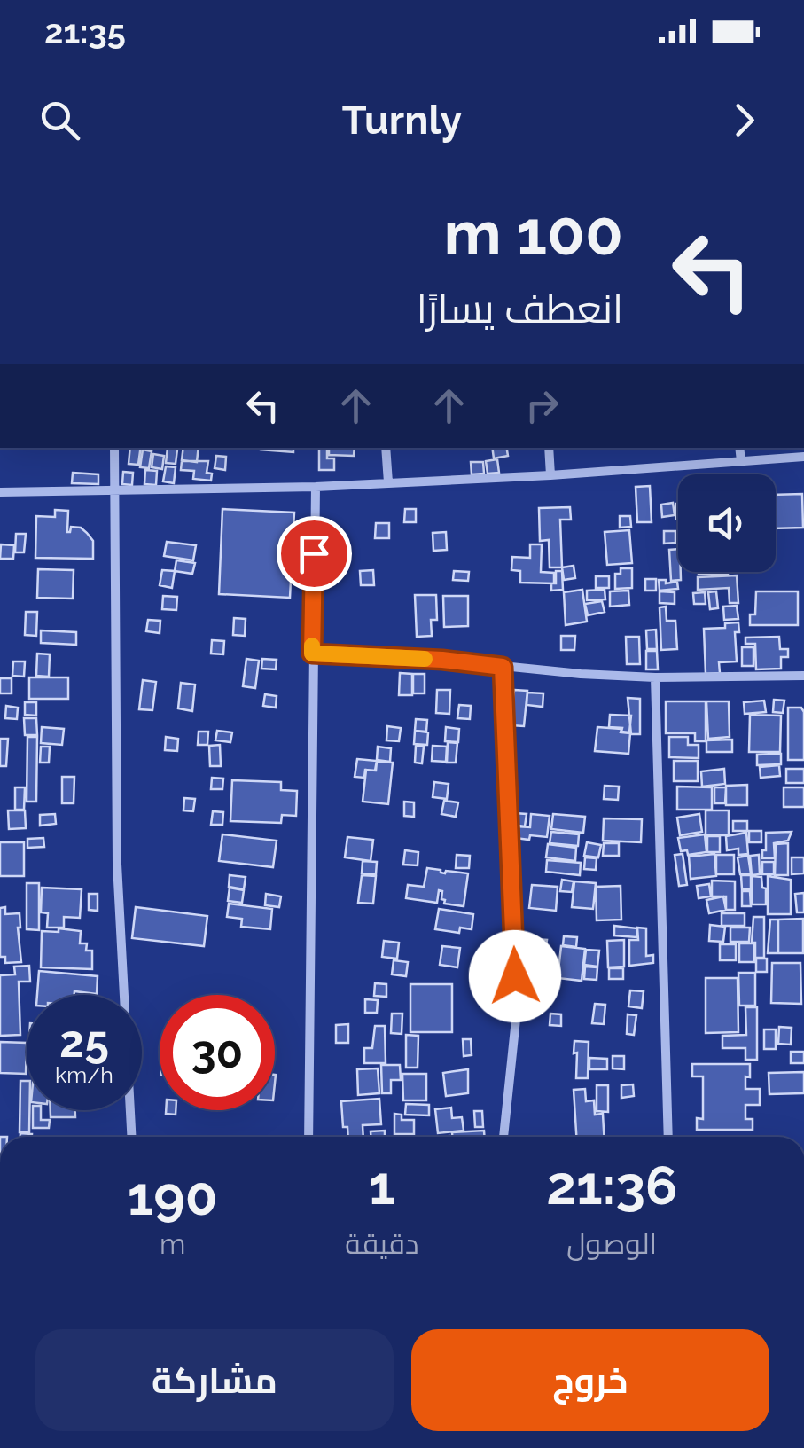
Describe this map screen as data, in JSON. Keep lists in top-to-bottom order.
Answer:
{
  "page": {
    "status": "21:35",
    "header": "Turnly",
    "turn": ["100 m", "انعطف يسارًا"],
    "speed": "25 km/h",
    "limit": "30",
    "eta": [
      "21:36",
      "الوصول",
      "1",
      "دقيقة",
      "190",
      "m"
    ],
    "buttons": ["خروج", "مشاركة"]
  }
}
